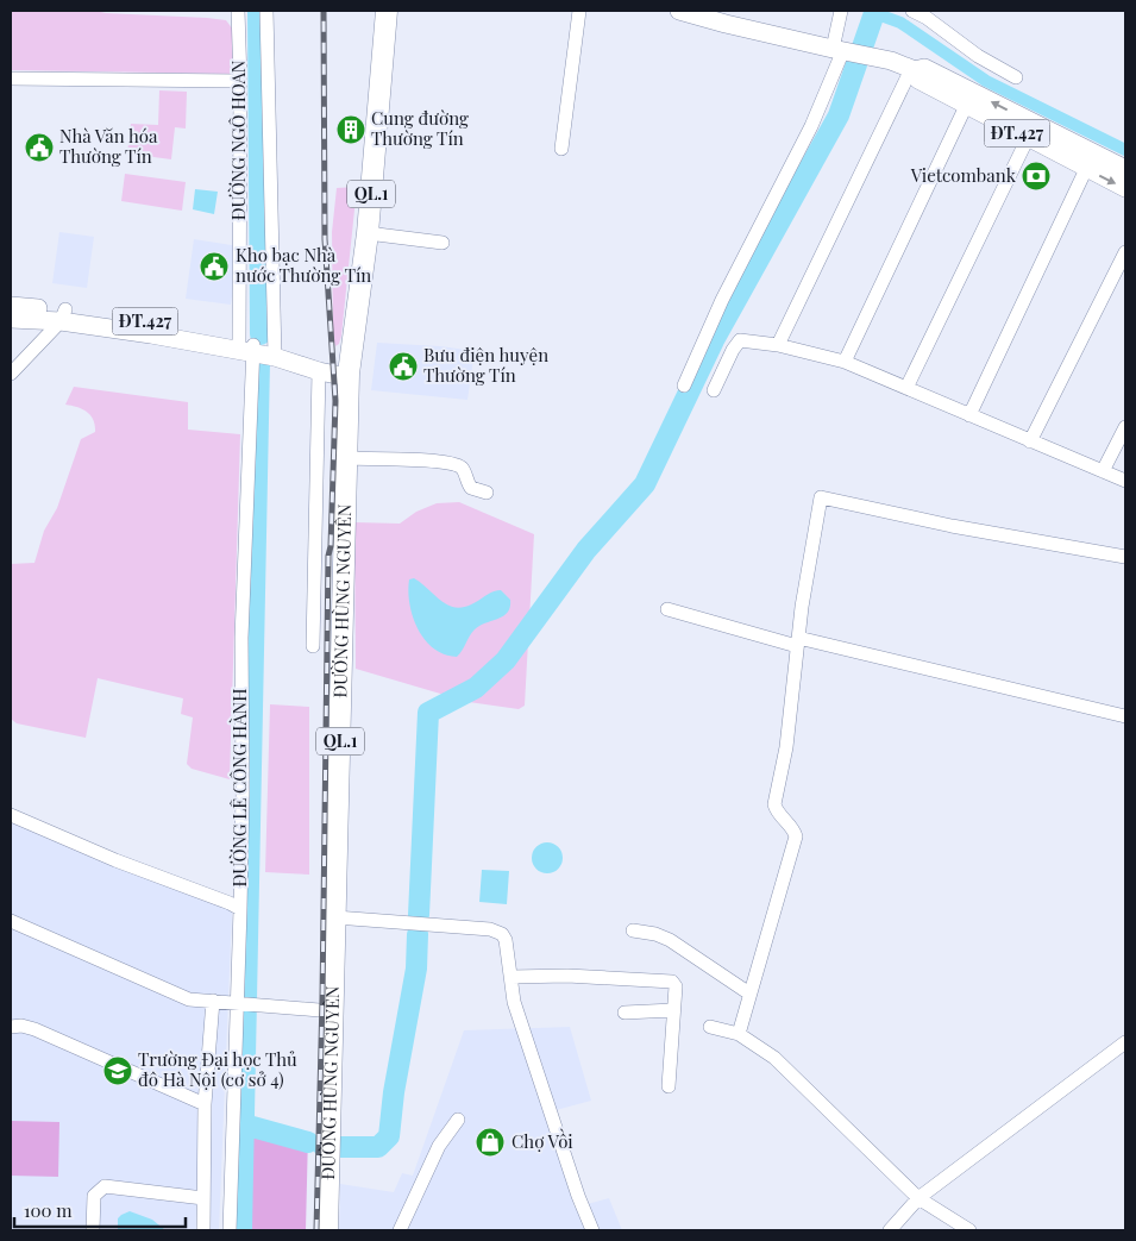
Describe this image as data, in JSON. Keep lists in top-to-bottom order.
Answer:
{
  "streets": {
    "highway": ["QL.1", "ĐƯỜNG HÙNG NGUYÊN"],
    "main road": ["ĐT.427"],
    "street": ["ĐƯỜNG NGÔ HOAN", "ĐƯỜNG LÊ CÔNG HÀNH"]
  },
  "crossings": [
    ["ĐT.427", "ĐƯỜNG NGÔ HOAN"],
    ["ĐT.427", "ĐƯỜNG HÙNG NGUYÊN"],
    ["ĐT.427", "ĐƯỜNG LÊ CÔNG HÀNH"],
    ["ĐƯỜNG NGÔ HOAN", "ĐƯỜNG LÊ CÔNG HÀNH"]
  ],
  "places": {
    "building": ["Cung đường Thường Tín"],
    "public building": ["Nhà Văn hóa Thường Tín", "Kho bạc Nhà nước Thường Tín", "Bưu điện huyện Thường Tín"],
    "bank": ["Vietcombank"],
    "school or university": ["Trường Đại học Thủ đô Hà Nội (cơ sở 4)"],
    "shop": ["Chợ Vồi"]
  },
  "scale_bar": "100 m"
}
